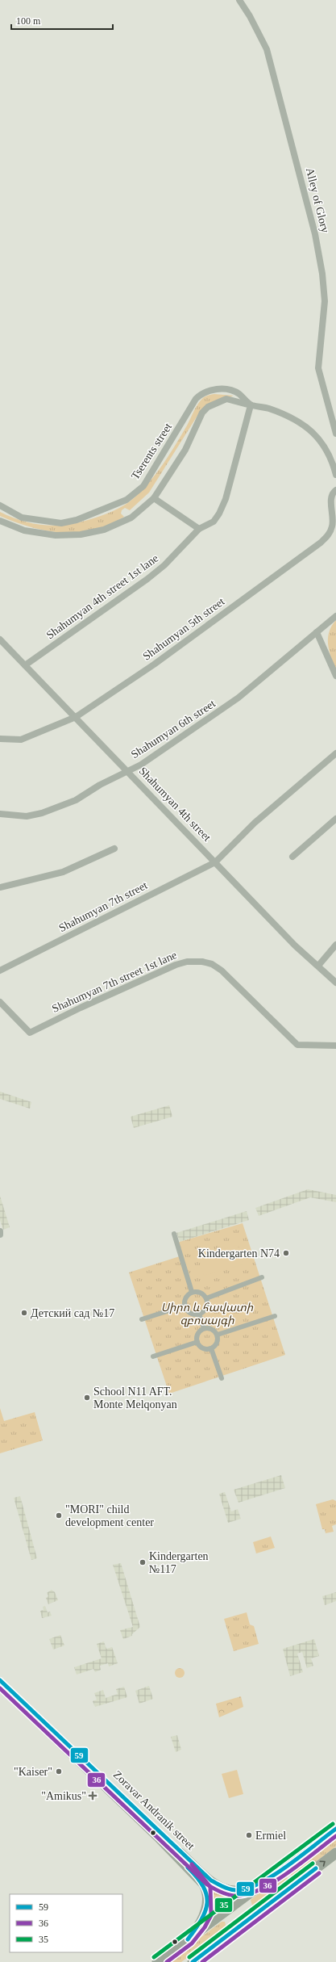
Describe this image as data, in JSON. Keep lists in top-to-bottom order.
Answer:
{
  "streets": {
    "main road": ["Zoravar Andranik street"],
    "street": [
      "Alley of Glory",
      "Tserents street",
      "Shahumyan 4th street 1st lane",
      "Shahumyan 5th street",
      "Shahumyan 6th street",
      "Shahumyan 4th street",
      "Shahumyan 7th street",
      "Shahumyan 7th street 1st lane"
    ]
  },
  "crossings": [
    ["Tserents street", "Shahumyan 4th street 1st lane"],
    ["Shahumyan 4th street 1st lane", "Shahumyan 4th street"],
    ["Shahumyan 5th street", "Shahumyan 4th street"],
    ["Shahumyan 6th street", "Shahumyan 4th street"],
    ["Shahumyan 4th street", "Shahumyan 7th street"]
  ],
  "parks": ["Սիրո և հավատի զբոսայգի"],
  "places": {
    "other": [
      "Kindergarten N74",
      "Детский сад №17",
      "School N11 AFT. Monte Melqonyan",
      "\"MORI\" child development center",
      "Kindergarten №117",
      "\"Kaiser\"",
      "Ermiel"
    ],
    "health": ["\"Amikus\""]
  },
  "lines": ["transit line 59", "transit line 36", "transit line 35"],
  "legend": ["59", "36", "35"],
  "scale_bar": "100 m"
}
